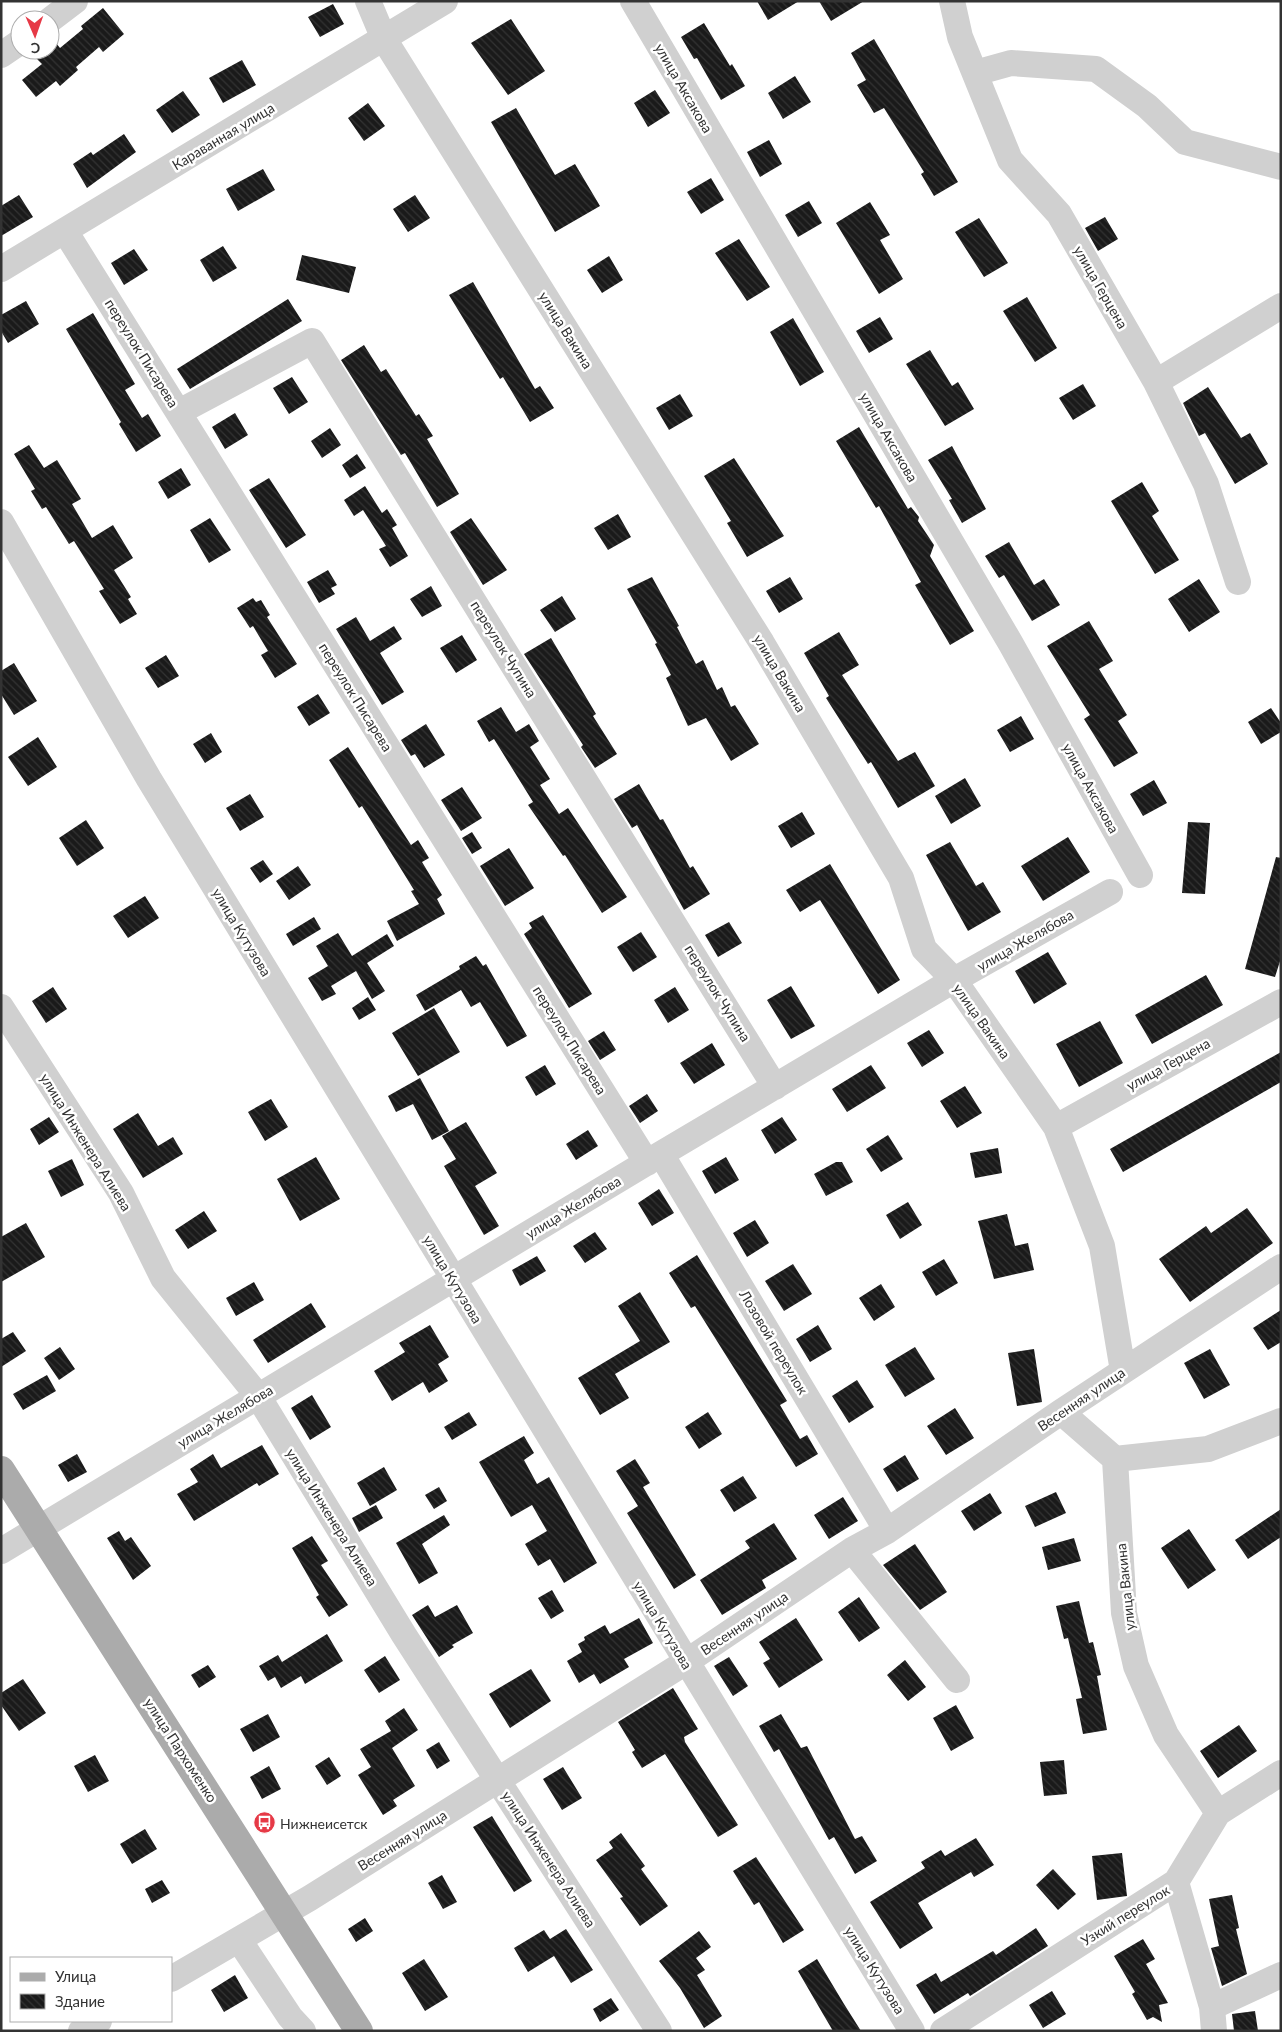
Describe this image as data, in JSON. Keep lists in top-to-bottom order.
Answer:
{
  "streets": {
    "main road": ["улица Пархоменко"],
    "street": [
      "улица Аксакова",
      "Караванная улица",
      "улица Герцена",
      "улица Вакина",
      "переулок Писарева",
      "переулок Чупина",
      "улица Кутузова",
      "улица Желябова",
      "улица Инженера Алиева",
      "Лозовой переулок",
      "Весенняя улица",
      "Узкий переулок"
    ]
  },
  "crossings": [
    ["Караванная улица", "улица Вакина"],
    ["Караванная улица", "переулок Писарева"],
    ["улица Герцена", "улица Вакина"],
    ["улица Вакина", "улица Желябова"],
    ["улица Вакина", "Весенняя улица"],
    ["улица Вакина", "Узкий переулок"],
    ["переулок Писарева", "переулок Чупина"],
    ["переулок Писарева", "улица Желябова"],
    ["переулок Писарева", "Лозовой переулок"],
    ["переулок Чупина", "улица Желябова"],
    ["улица Кутузова", "улица Желябова"],
    ["улица Кутузова", "Весенняя улица"],
    ["улица Желябова", "улица Инженера Алиева"],
    ["улица Желябова", "Лозовой переулок"],
    ["улица Желябова", "улица Пархоменко"],
    ["улица Инженера Алиева", "Весенняя улица"],
    ["Лозовой переулок", "Весенняя улица"],
    ["Весенняя улица", "улица Пархоменко"]
  ],
  "places": {
    "bus stop": ["Нижнеисетск"]
  },
  "legend": ["Улица", "Здание"],
  "north": "bottom"
}
